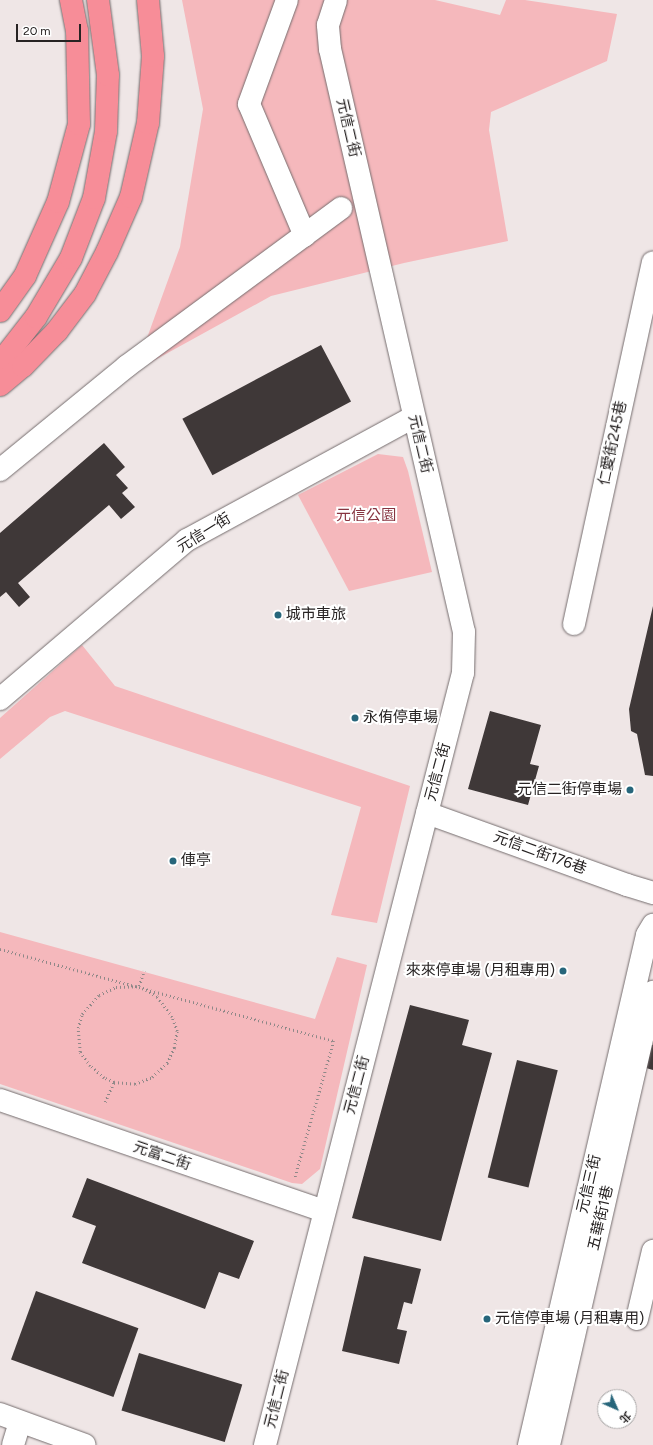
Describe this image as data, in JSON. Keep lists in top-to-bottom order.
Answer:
{
  "streets": {
    "street": [
      "元信二街",
      "仁愛街245巷",
      "元信一街",
      "元信二街176巷",
      "元富二街",
      "元信三街",
      "五華街1巷"
    ]
  },
  "crossings": [
    ["元信二街", "元信一街"],
    ["元信二街", "元信二街176巷"],
    ["元信二街", "元富二街"]
  ],
  "parks": ["元信公園"],
  "places": [
    "城市車旅",
    "永侑停車場",
    "元信二街停車場",
    "俥亭",
    "來來停車場 (月租專用)",
    "元信停車場 (月租專用)"
  ],
  "scale_bar": "20 m",
  "north": "bottom right"
}
